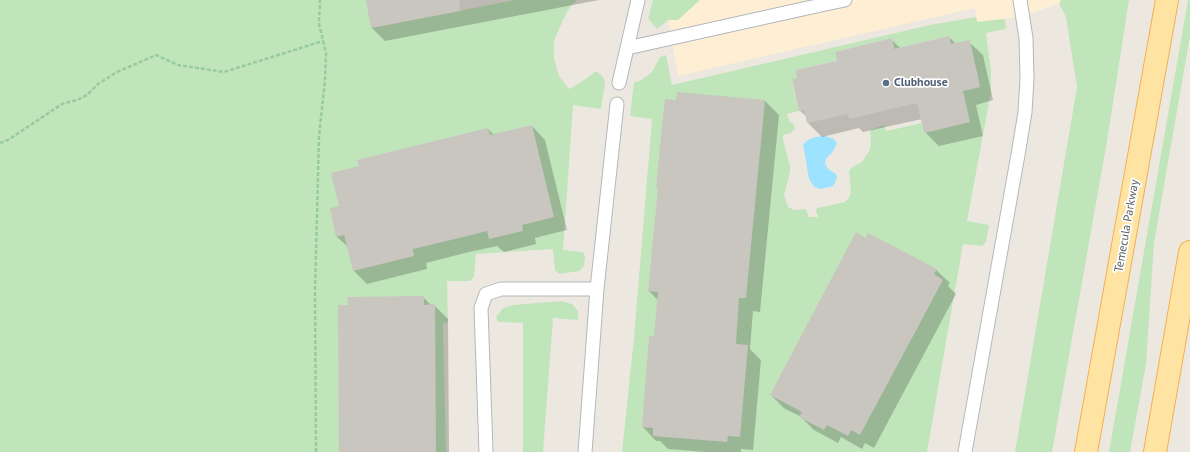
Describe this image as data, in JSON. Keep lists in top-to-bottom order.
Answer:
{
  "streets": {
    "main road": ["Temecula Parkway"]
  },
  "places": ["Clubhouse"]
}
